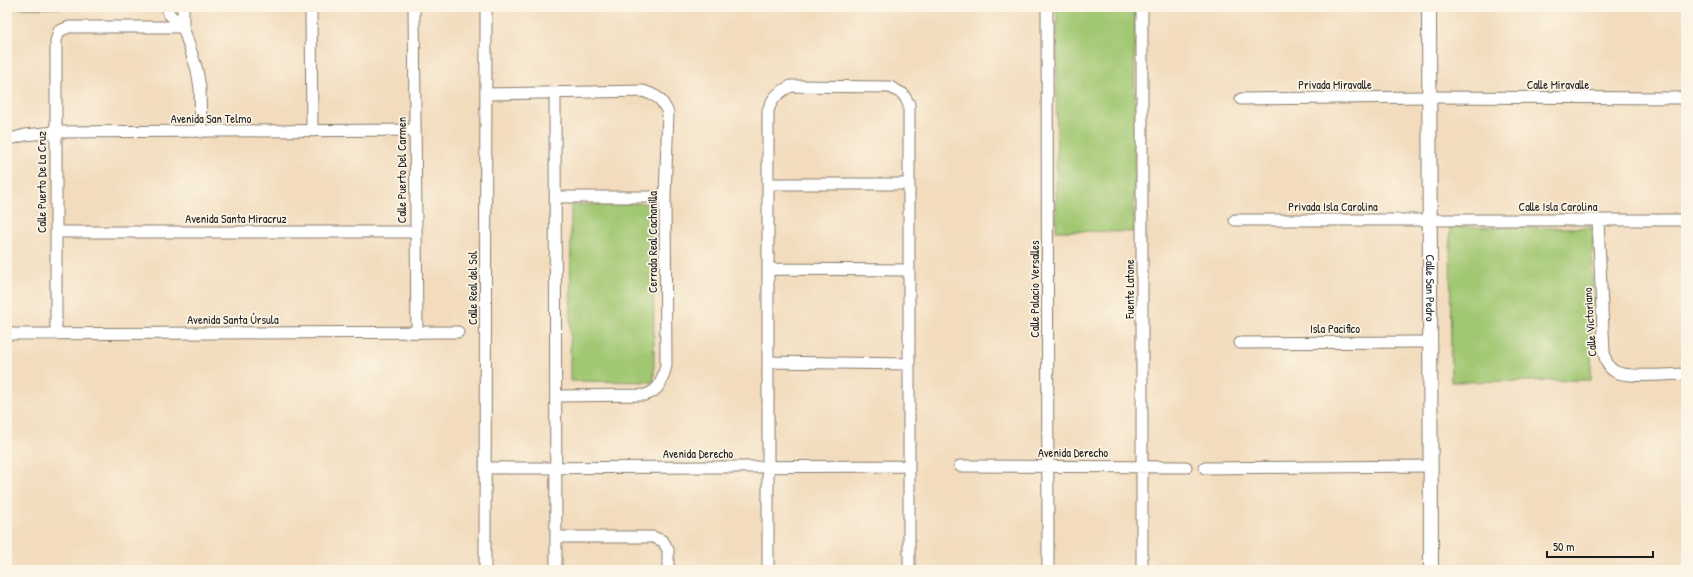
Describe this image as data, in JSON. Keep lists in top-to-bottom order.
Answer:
{
  "streets": {
    "street": [
      "Privada Miravalle",
      "Calle Miravalle",
      "Avenida San Telmo",
      "Calle Puerto Del Carmen",
      "Calle Puerto De La Cruz",
      "Privada Isla Carolina",
      "Calle Isla Carolina",
      "Avenida Santa Miracruz",
      "Cerrada Real Cachanilla",
      "Calle Real del Sol",
      "Calle San Pedro",
      "Calle Palacio Versalles",
      "Fuente Latone",
      "Avenida Santa Úrsula",
      "Calle Victoriano",
      "Isla Pacifico",
      "Avenida Derecho"
    ]
  },
  "crossings": [
    ["Privada Miravalle", "Calle Miravalle"],
    ["Privada Miravalle", "Calle San Pedro"],
    ["Calle Miravalle", "Calle San Pedro"],
    ["Avenida San Telmo", "Calle Puerto Del Carmen"],
    ["Avenida San Telmo", "Calle Puerto De La Cruz"],
    ["Calle Puerto Del Carmen", "Avenida Santa Miracruz"],
    ["Calle Puerto Del Carmen", "Avenida Santa Úrsula"],
    ["Calle Puerto De La Cruz", "Avenida Santa Miracruz"],
    ["Calle Puerto De La Cruz", "Avenida Santa Úrsula"],
    ["Privada Isla Carolina", "Calle Isla Carolina"],
    ["Privada Isla Carolina", "Calle San Pedro"],
    ["Calle Isla Carolina", "Calle San Pedro"],
    ["Calle Isla Carolina", "Calle Victoriano"],
    ["Cerrada Real Cachanilla", "Calle Real del Sol"],
    ["Calle Real del Sol", "Avenida Derecho"],
    ["Calle San Pedro", "Isla Pacifico"],
    ["Calle Palacio Versalles", "Avenida Derecho"],
    ["Fuente Latone", "Avenida Derecho"]
  ],
  "scale_bar": "50 m"
}
